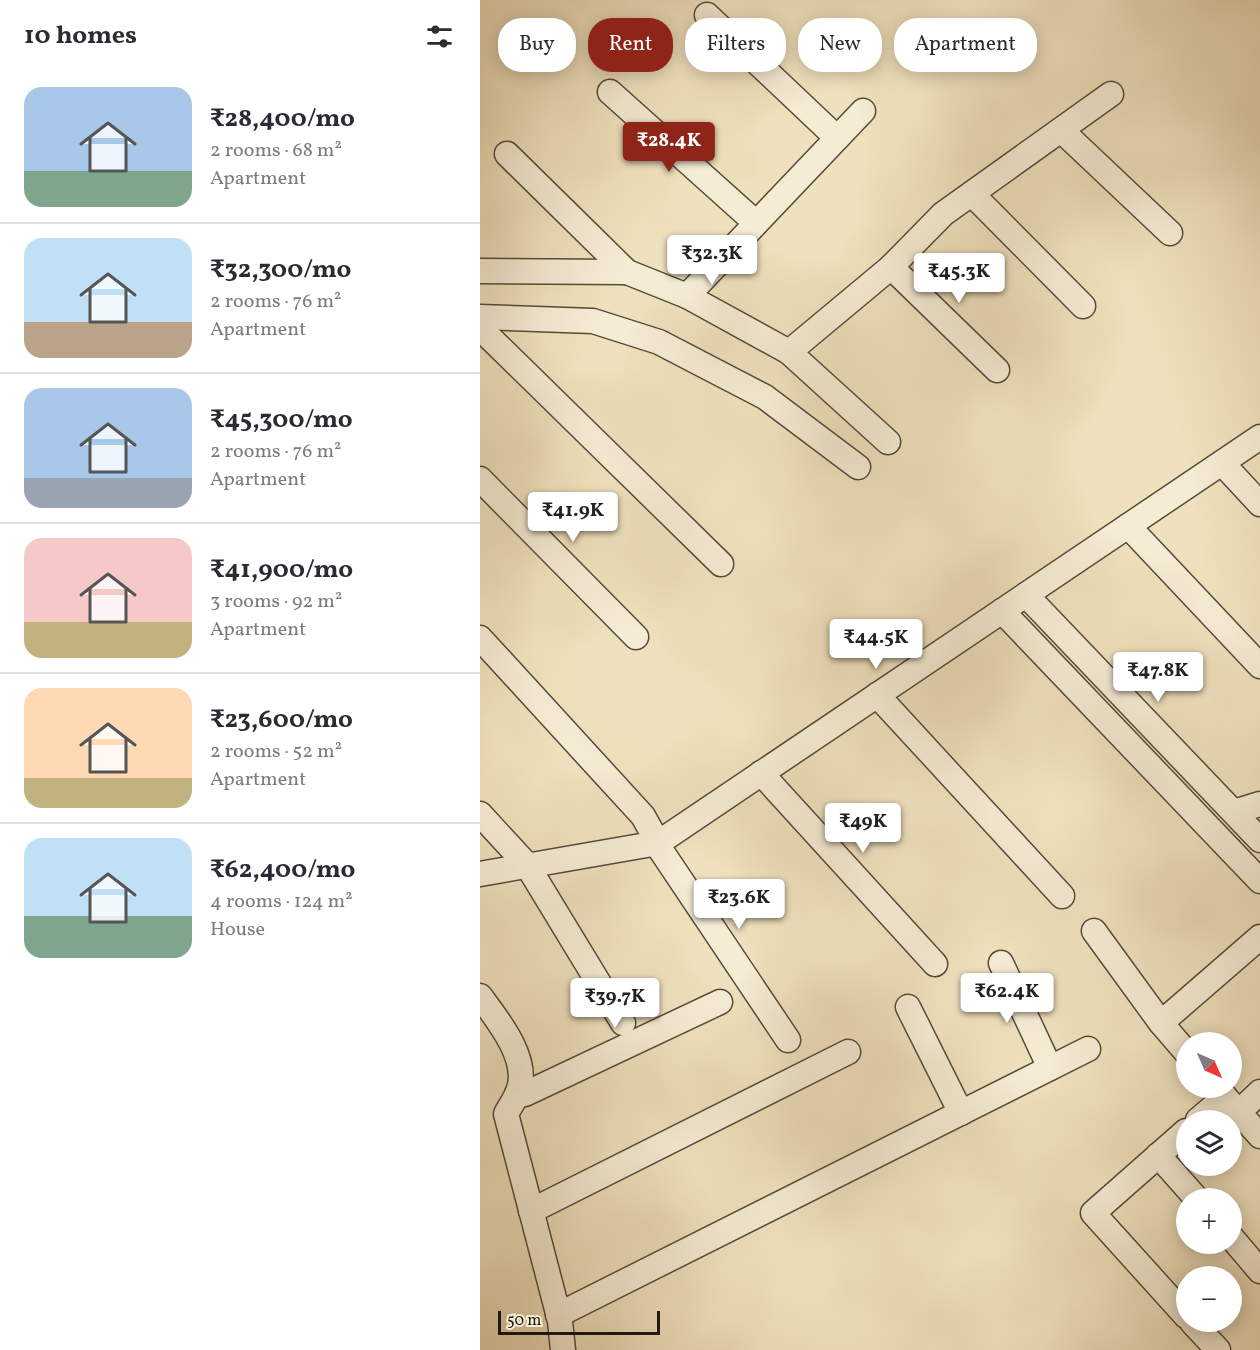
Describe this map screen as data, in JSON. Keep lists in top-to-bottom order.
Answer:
{
  "scale_bar": "50 m",
  "north": "bottom right",
  "page": {
    "heading": "10 homes",
    "chip": [
      "Buy",
      "Rent",
      "Filters",
      "New",
      "Apartment"
    ],
    "list": [
      {
        "name": "₹28,400/mo",
        "note": "2 rooms · 68 m² · Apartment"
      },
      {
        "name": "₹32,300/mo",
        "note": "2 rooms · 76 m² · Apartment"
      },
      {
        "name": "₹45,300/mo",
        "note": "2 rooms · 76 m² · Apartment"
      },
      {
        "name": "₹41,900/mo",
        "note": "3 rooms · 92 m² · Apartment"
      },
      {
        "name": "₹23,600/mo",
        "note": "2 rooms · 52 m² · Apartment"
      },
      {
        "name": "₹62,400/mo",
        "note": "4 rooms · 124 m² · House"
      }
    ],
    "price": [
      "₹28.4K",
      "₹32.3K",
      "₹45.3K",
      "₹41.9K",
      "₹44.5K",
      "₹47.8K",
      "₹49K",
      "₹23.6K",
      "₹62.4K",
      "₹39.7K"
    ],
    "map_buttons": ["+", "−"],
    "scale": "50 m"
  }
}
